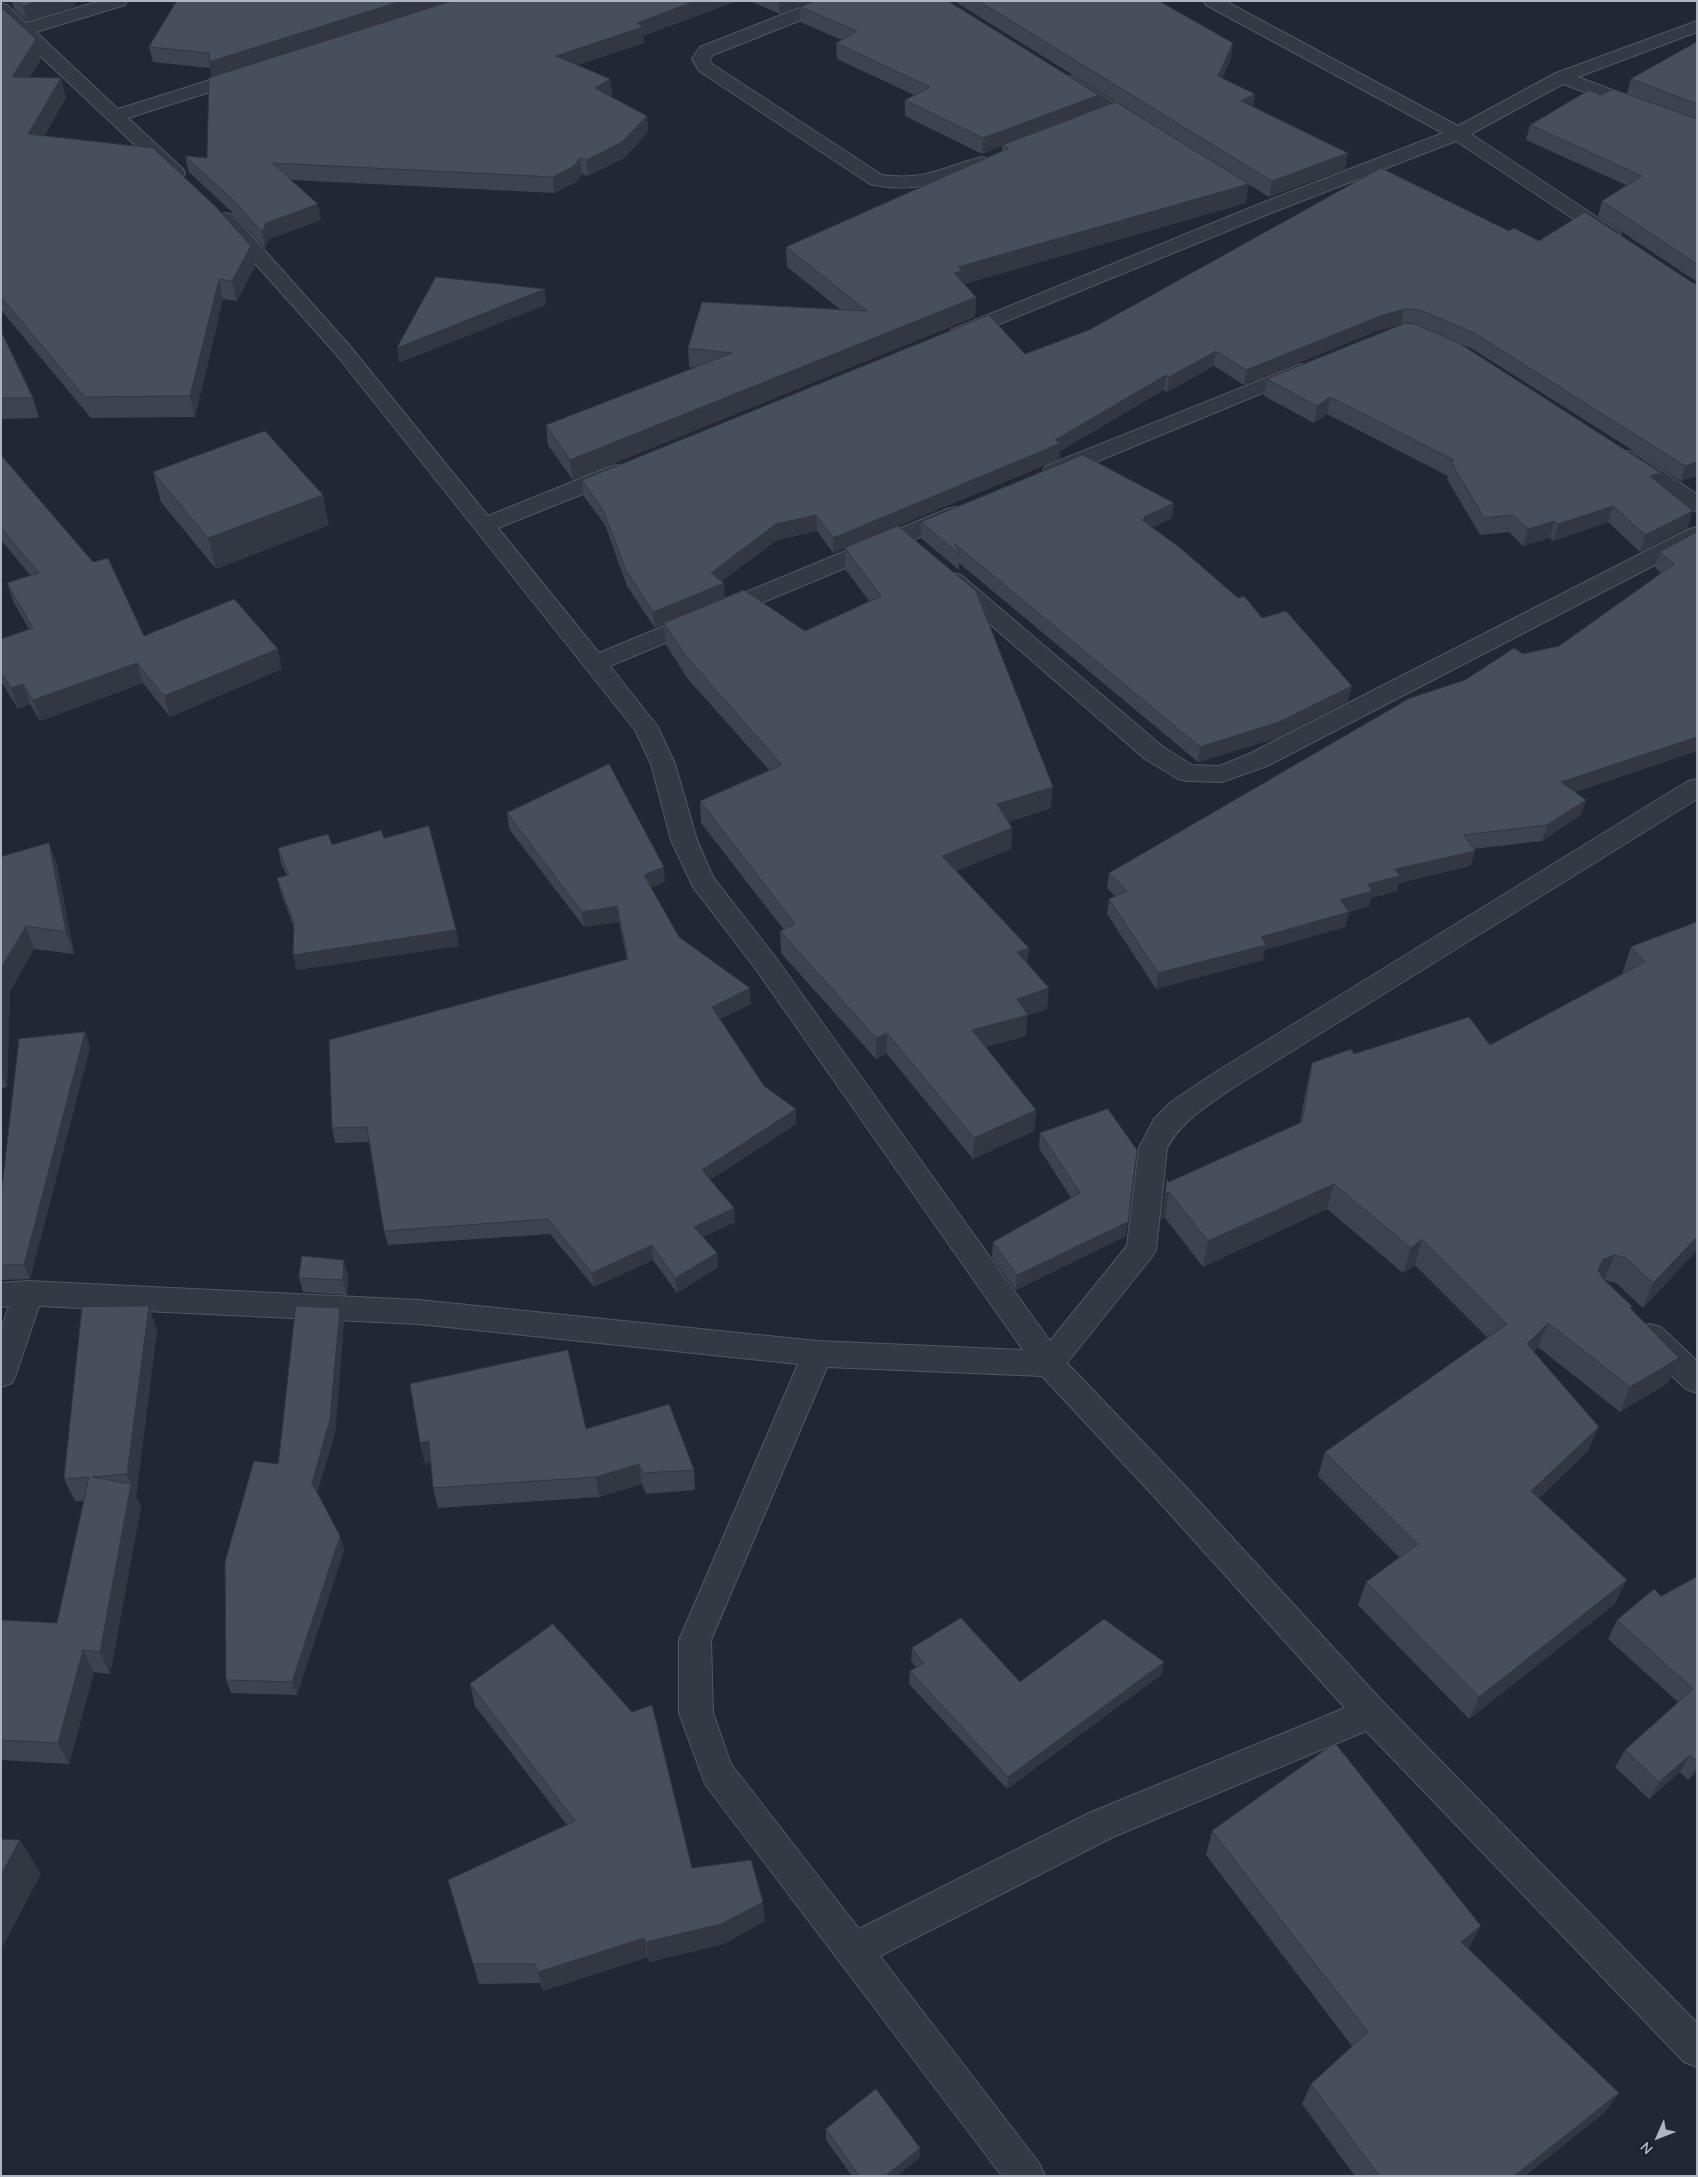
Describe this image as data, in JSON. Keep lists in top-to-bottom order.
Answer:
{
  "north": "bottom left"
}
